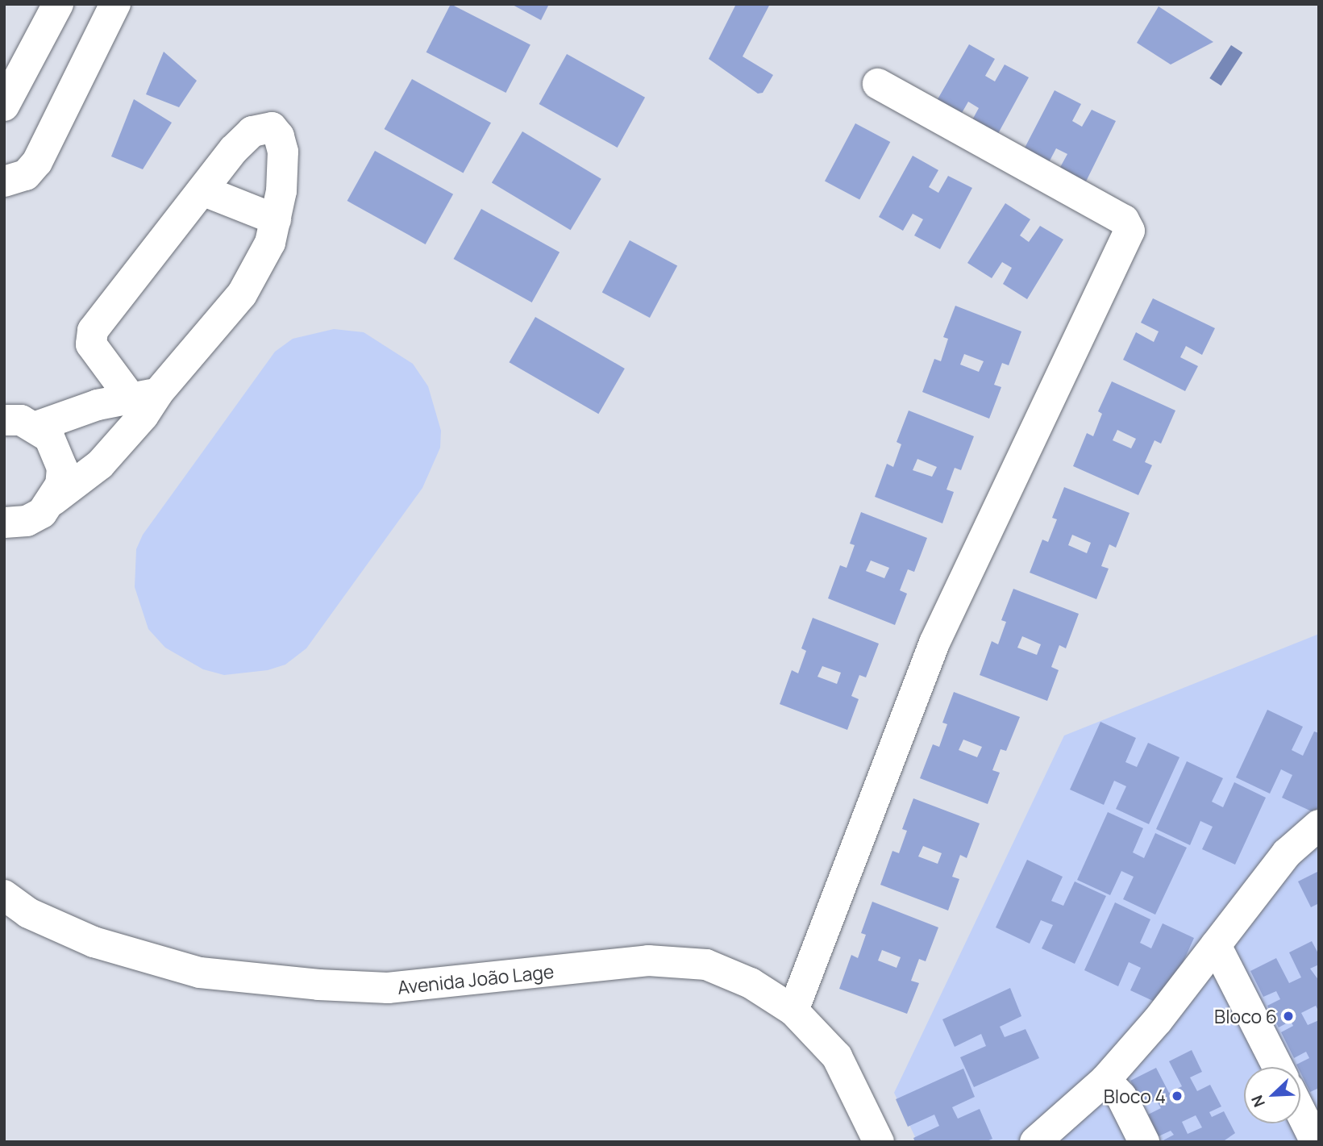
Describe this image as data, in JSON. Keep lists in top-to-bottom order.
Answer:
{
  "streets": {
    "street": ["Avenida João Lage"]
  },
  "places": ["Bloco 6", "Bloco 4"],
  "north": "bottom left"
}
